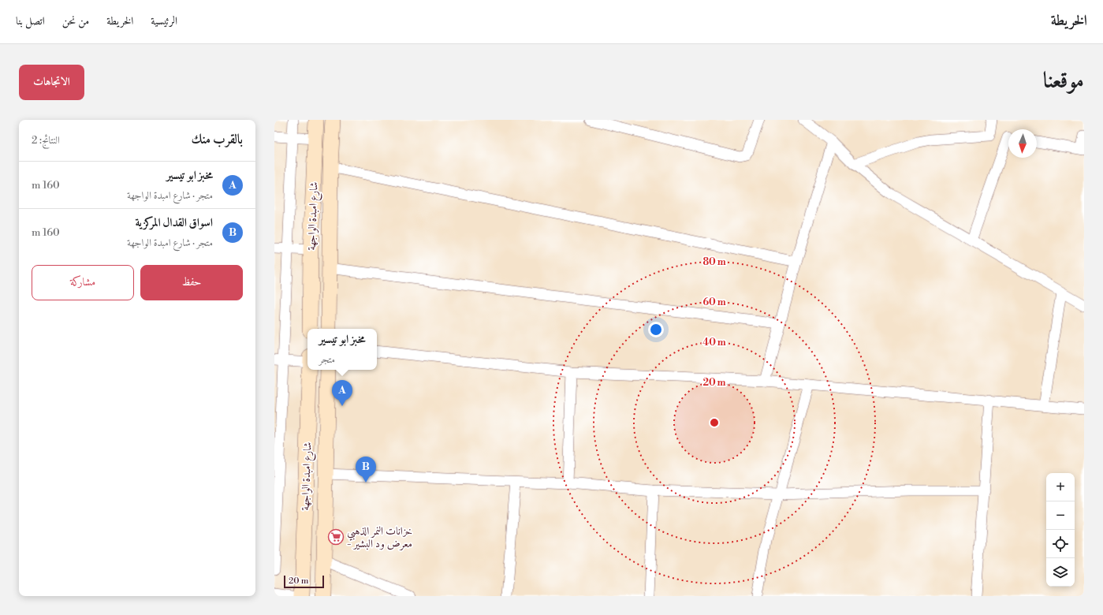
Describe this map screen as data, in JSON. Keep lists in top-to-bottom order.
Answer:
{
  "streets": {
    "main road": ["شارع امبدة الواجهة"]
  },
  "places": {
    "supermarket": ["خزانات النمر الذهبي - معرض ود البشير"]
  },
  "scale_bar": "20 m",
  "north": "bottom",
  "page": {
    "header": "الخريطة",
    "nav": [
      "الرئيسية",
      "الخريطة",
      "من نحن",
      "اتصل بنا"
    ],
    "title": "موقعنا",
    "buttons": [
      "الاتجاهات",
      ["حفظ", "مشاركة"]
    ],
    "heading": ["بالقرب منك", "النتائج: 2"],
    "list": [
      {
        "mark": "A",
        "name": "مخبز ابو تيسير",
        "note": "متجر · شارع امبدة الواجهة",
        "value": "160 m"
      },
      {
        "mark": "B",
        "name": "اسواق القدال المركزية",
        "note": "متجر · شارع امبدة الواجهة",
        "value": "160 m"
      }
    ],
    "popup": ["مخبز ابو تيسير", "متجر"],
    "pins": ["A", "B"],
    "map_buttons": ["+", "−"],
    "scale": "20 m"
  },
  "rings": [
    "80 m",
    "60 m",
    "40 m",
    "20 m"
  ]
}
